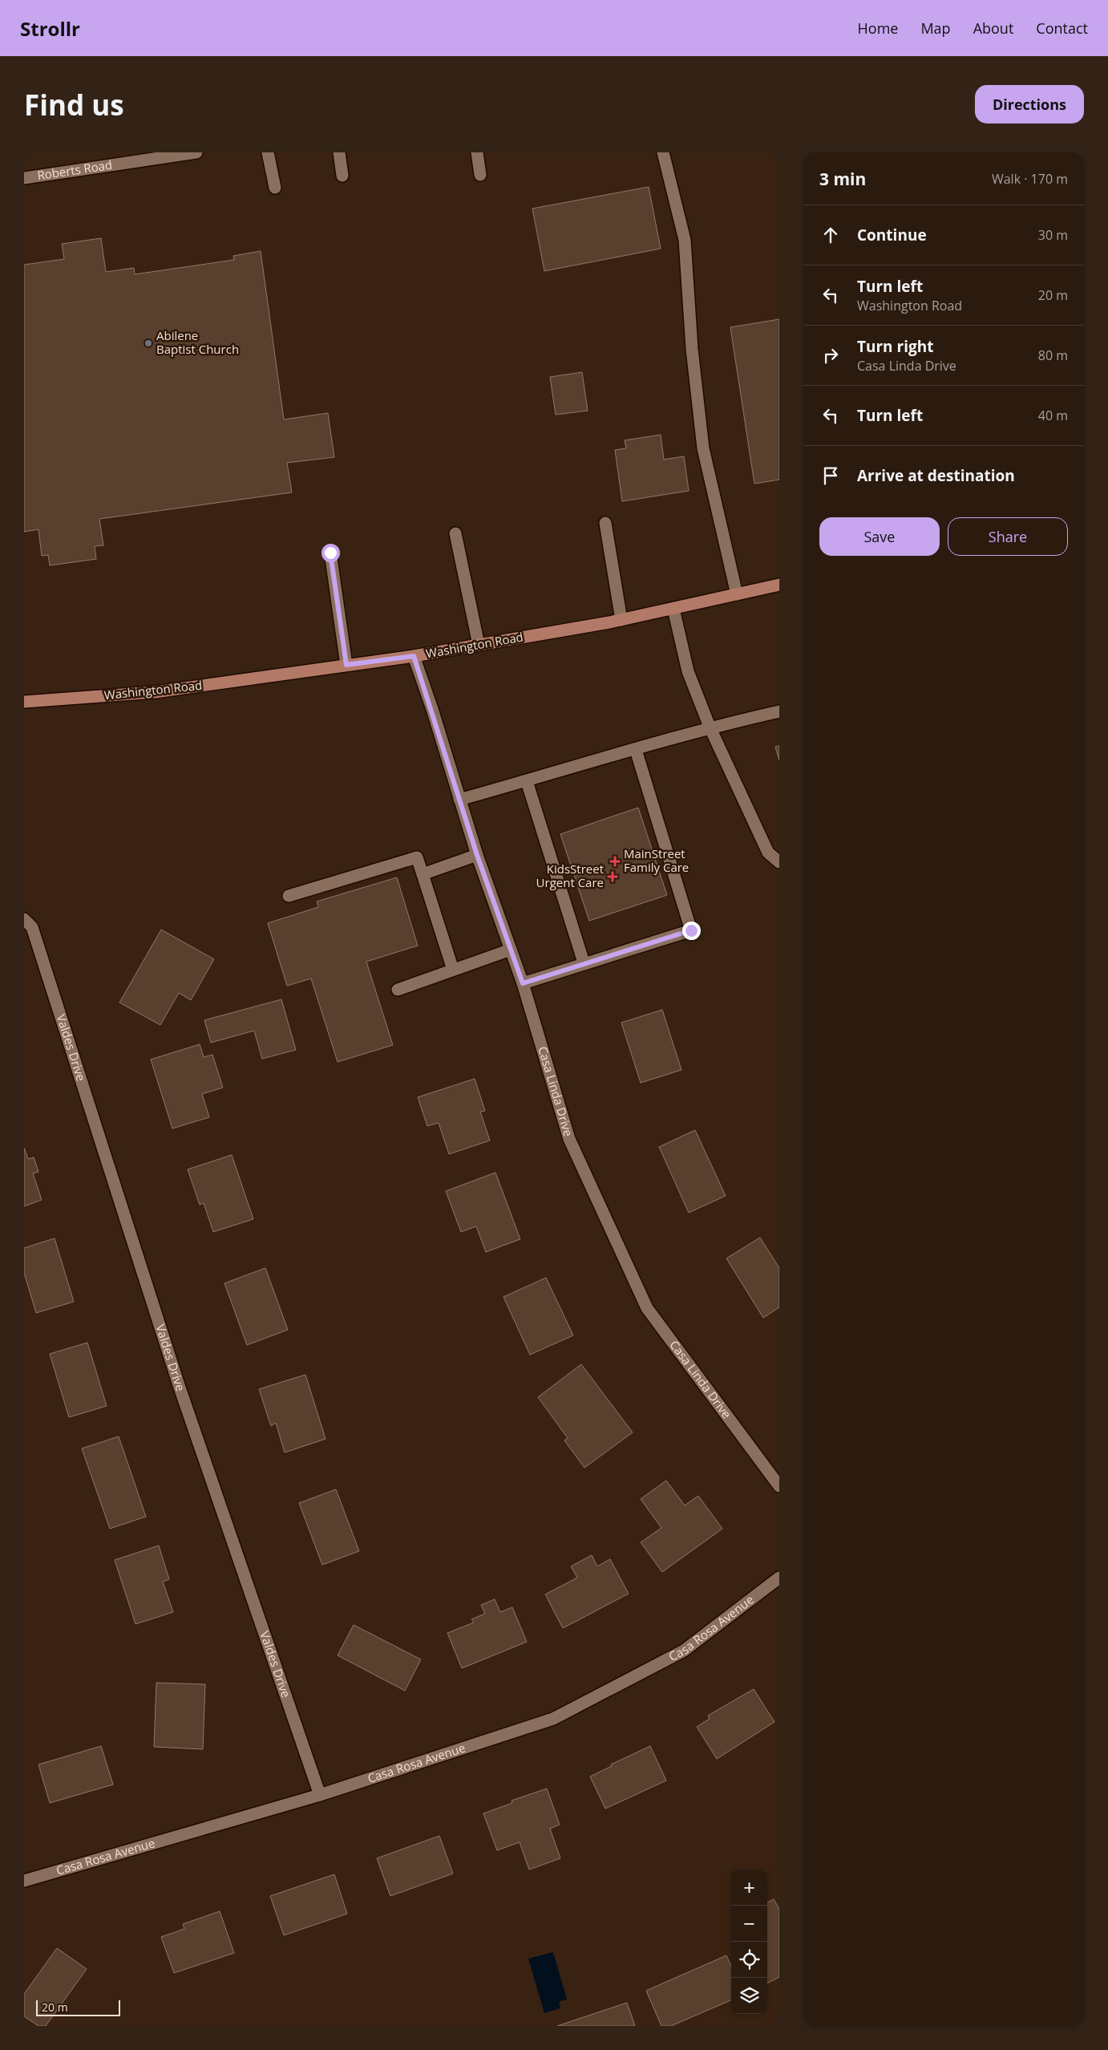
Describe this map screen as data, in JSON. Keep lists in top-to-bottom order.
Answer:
{
  "streets": {
    "main road": ["Washington Road"],
    "street": [
      "Roberts Road",
      "Valdes Drive",
      "Casa Linda Drive",
      "Casa Rosa Avenue"
    ]
  },
  "crossings": [
    ["Washington Road", "Casa Linda Drive"],
    ["Valdes Drive", "Casa Rosa Avenue"]
  ],
  "places": {
    "other": ["Abilene Baptist Church"],
    "health": ["MainStreet Family Care", "KidsStreet Urgent Care"]
  },
  "scale_bar": "20 m",
  "page": {
    "header": "Strollr",
    "nav": [
      "Home",
      "Map",
      "About",
      "Contact"
    ],
    "buttons": [
      "Directions",
      ["Save", "Share"]
    ],
    "title": "Find us",
    "heading": ["3 min", "Walk · 170 m"],
    "list": [
      ["Continue", "30 m"],
      ["Turn left", "Washington Road", "20 m"],
      ["Turn right", "Casa Linda Drive", "80 m"],
      ["Turn left", "40 m"],
      "Arrive at destination"
    ],
    "map_buttons": ["+", "−"],
    "scale": "20 m"
  }
}
